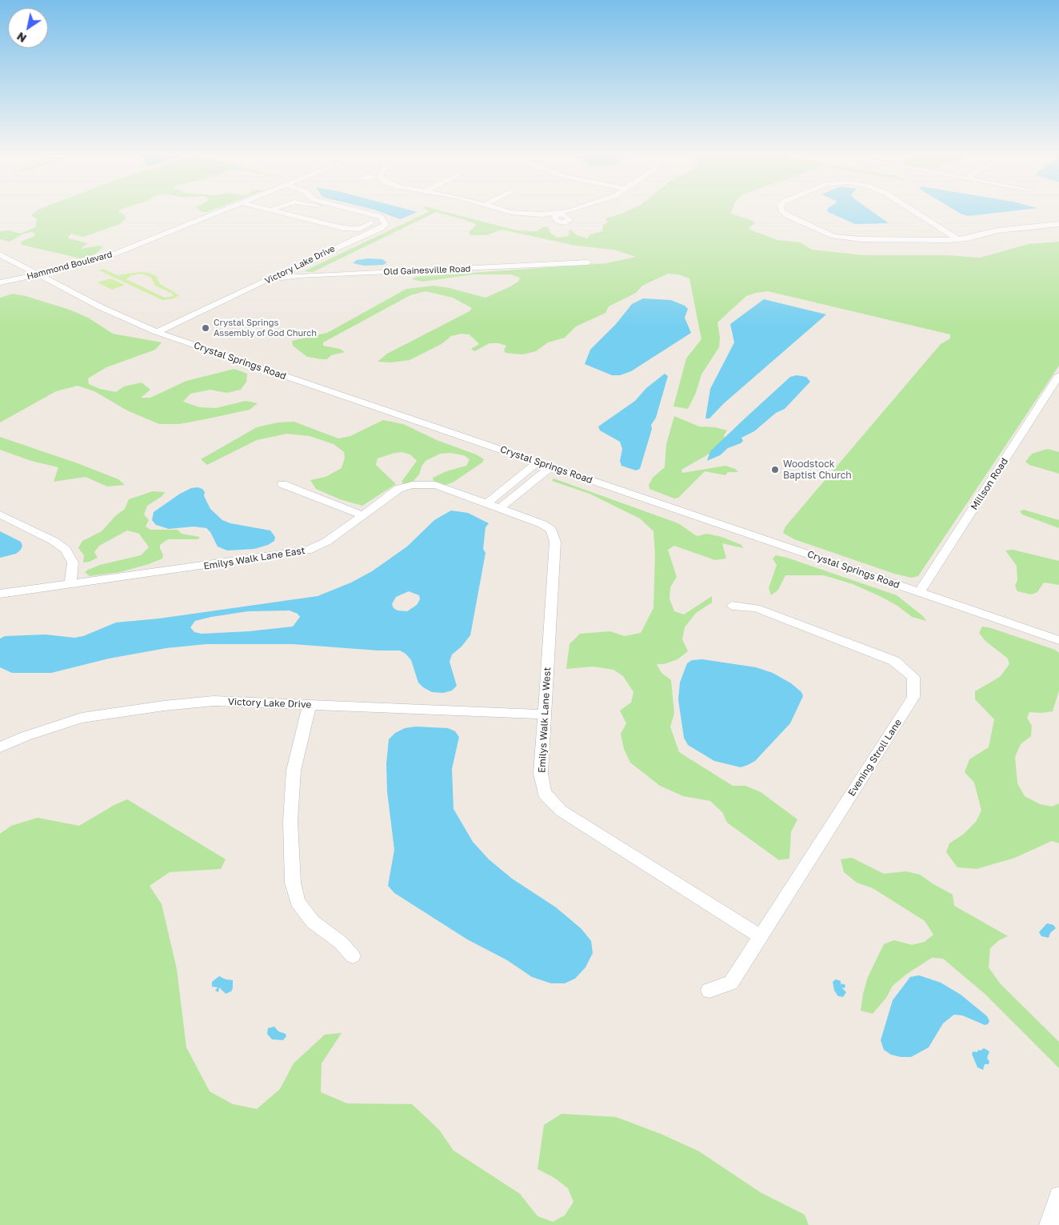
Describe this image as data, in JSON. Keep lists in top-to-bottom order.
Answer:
{
  "streets": {
    "street": [
      "Victory Lake Drive",
      "Hammond Boulevard",
      "Old Gainesville Road",
      "Crystal Springs Road",
      "Millson Road",
      "Emilys Walk Lane East",
      "Emilys Walk Lane West",
      "Evening Stroll Lane"
    ]
  },
  "crossings": [
    ["Victory Lake Drive", "Old Gainesville Road"],
    ["Victory Lake Drive", "Crystal Springs Road"],
    ["Victory Lake Drive", "Emilys Walk Lane West"],
    ["Hammond Boulevard", "Crystal Springs Road"],
    ["Crystal Springs Road", "Millson Road"],
    ["Emilys Walk Lane East", "Emilys Walk Lane West"],
    ["Emilys Walk Lane West", "Evening Stroll Lane"]
  ],
  "places": ["Crystal Springs Assembly of God Church", "Woodstock Baptist Church"],
  "north": "bottom left"
}
